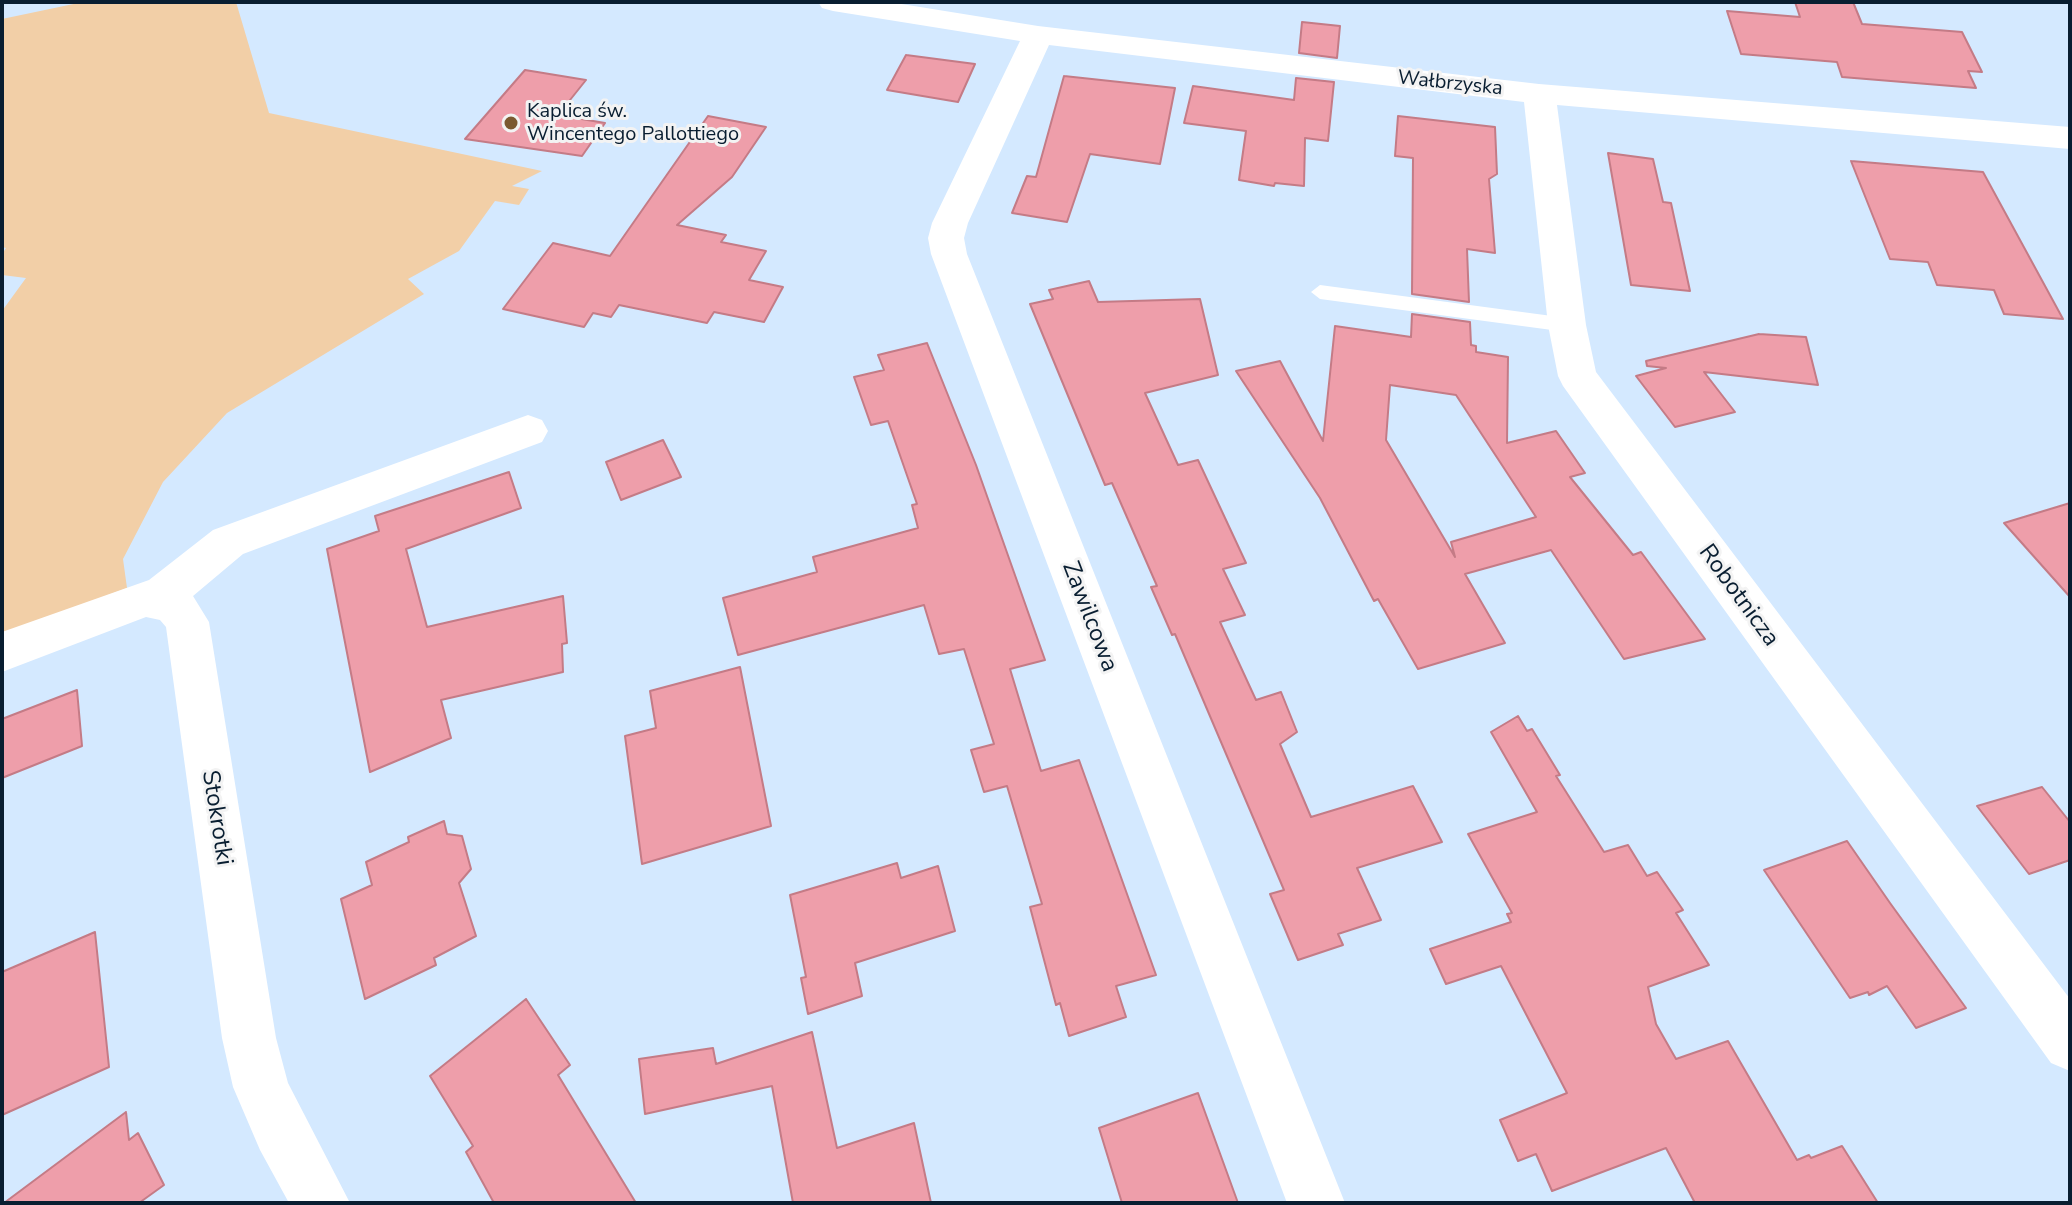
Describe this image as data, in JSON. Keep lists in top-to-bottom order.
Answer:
{
  "streets": {
    "street": [
      "Wałbrzyska",
      "Robotnicza",
      "Zawilcowa",
      "Stokrotki"
    ]
  },
  "crossings": [
    ["Wałbrzyska", "Robotnicza"],
    ["Wałbrzyska", "Zawilcowa"]
  ],
  "places": ["Kaplica św. Wincentego Pallottiego"]
}
